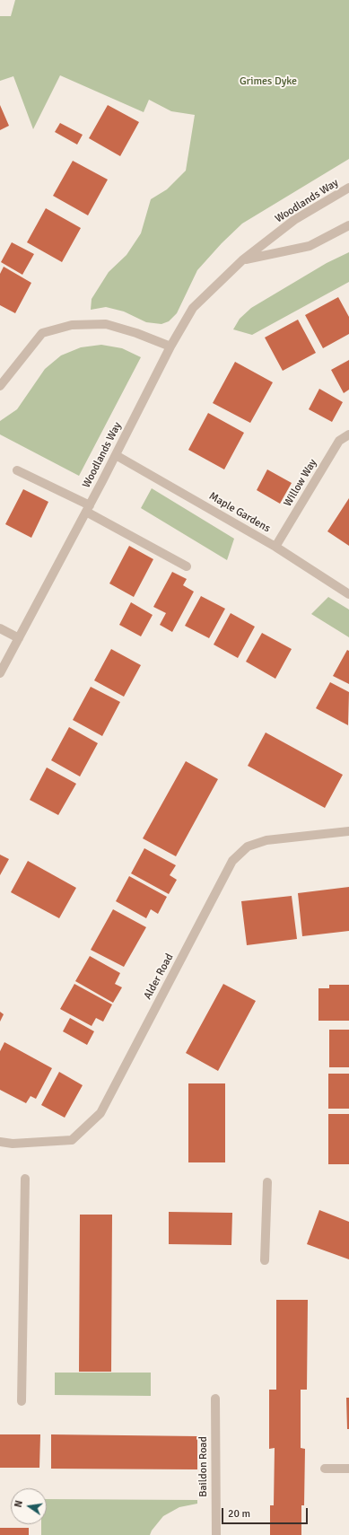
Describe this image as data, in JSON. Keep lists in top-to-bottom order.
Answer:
{
  "streets": {
    "street": [
      "Woodlands Way",
      "Willow Way",
      "Maple Gardens",
      "Alder Road",
      "Baildon Road"
    ]
  },
  "crossings": [
    ["Woodlands Way", "Maple Gardens"],
    ["Willow Way", "Maple Gardens"]
  ],
  "parks": ["Grimes Dyke"],
  "scale_bar": "20 m",
  "north": "left"
}
